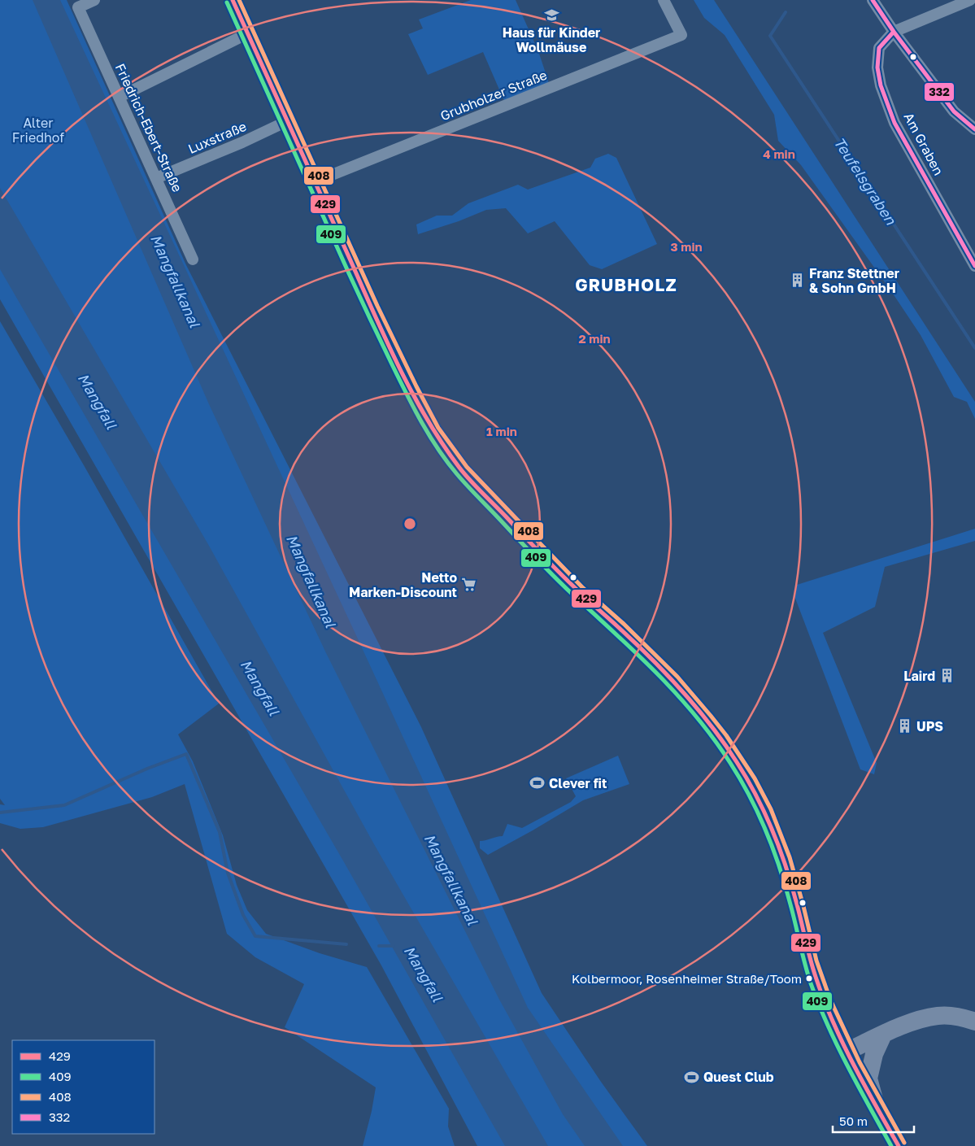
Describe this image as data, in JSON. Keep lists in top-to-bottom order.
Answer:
{
  "streets": {
    "street": [
      "Grubholzer Straße",
      "Friedrich-Ebert-Straße",
      "Luxstraße",
      "Am Graben"
    ]
  },
  "crossings": [
    ["Friedrich-Ebert-Straße", "Luxstraße"]
  ],
  "districts": ["GRUBHOLZ"],
  "water": ["Teufelsgraben", "Mangfallkanal", "Mangfall"],
  "parks": ["Alter Friedhof"],
  "places": {
    "school or university": ["Haus für Kinder Wollmäuse"],
    "building": ["Franz Stettner & Sohn GmbH", "Laird", "UPS"],
    "supermarket": ["Netto Marken-Discount"],
    "sports": ["Clever fit", "Quest Club"],
    "other": ["Kolbermoor, Rosenheimer Straße/Toom"]
  },
  "lines": [
    "transit line 429",
    "transit line 408",
    "transit line 332",
    "transit line 409"
  ],
  "legend": [
    "429",
    "409",
    "408",
    "332"
  ],
  "scale_bar": "50 m",
  "rings": [
    "4 min",
    "3 min",
    "2 min",
    "1 min"
  ]
}
